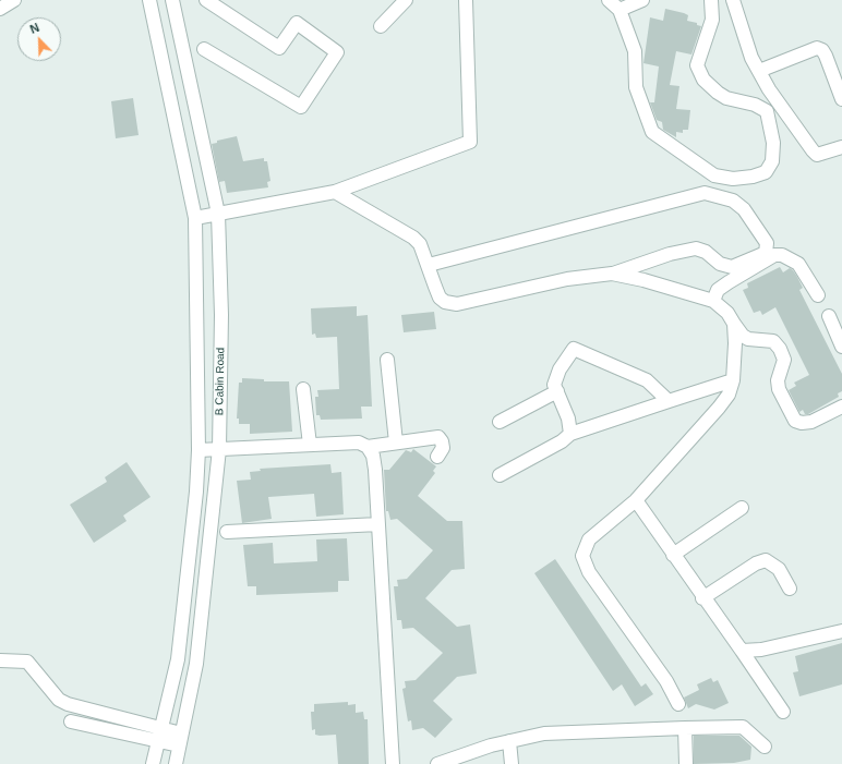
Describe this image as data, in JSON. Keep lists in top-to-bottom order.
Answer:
{
  "streets": {
    "street": ["B Cabin Road"]
  },
  "north": "top left"
}
